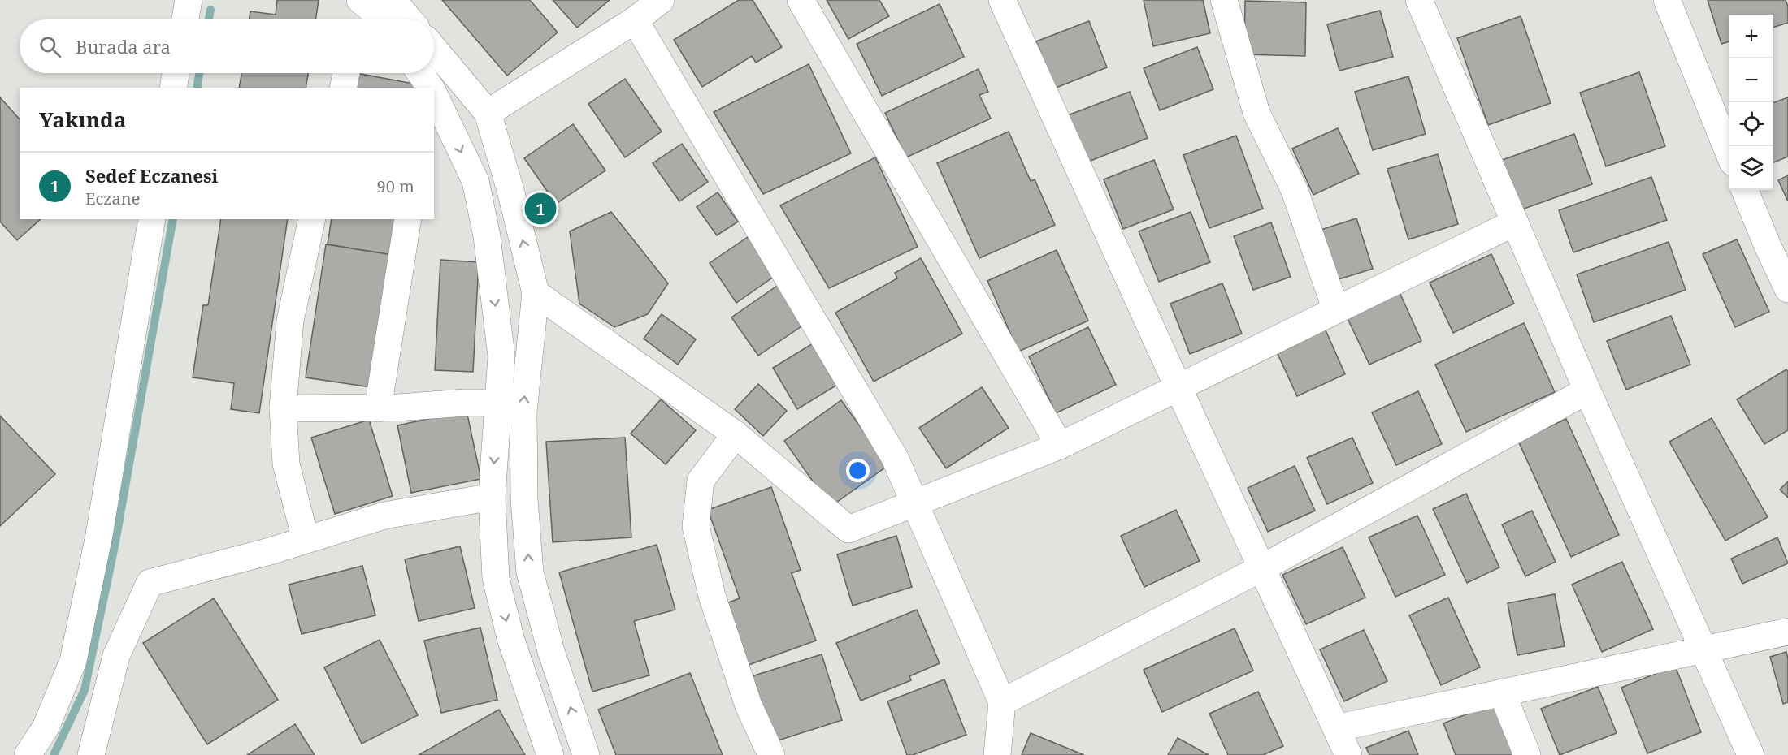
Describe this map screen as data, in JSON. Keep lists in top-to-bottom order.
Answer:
{
  "page": {
    "map_buttons": ["+", "−"],
    "search": "Burada ara",
    "heading": "Yakında",
    "list": [
      {
        "mark": "1",
        "name": "Sedef Eczanesi",
        "note": "Eczane",
        "value": "90 m"
      }
    ],
    "pins": "1"
  }
}
